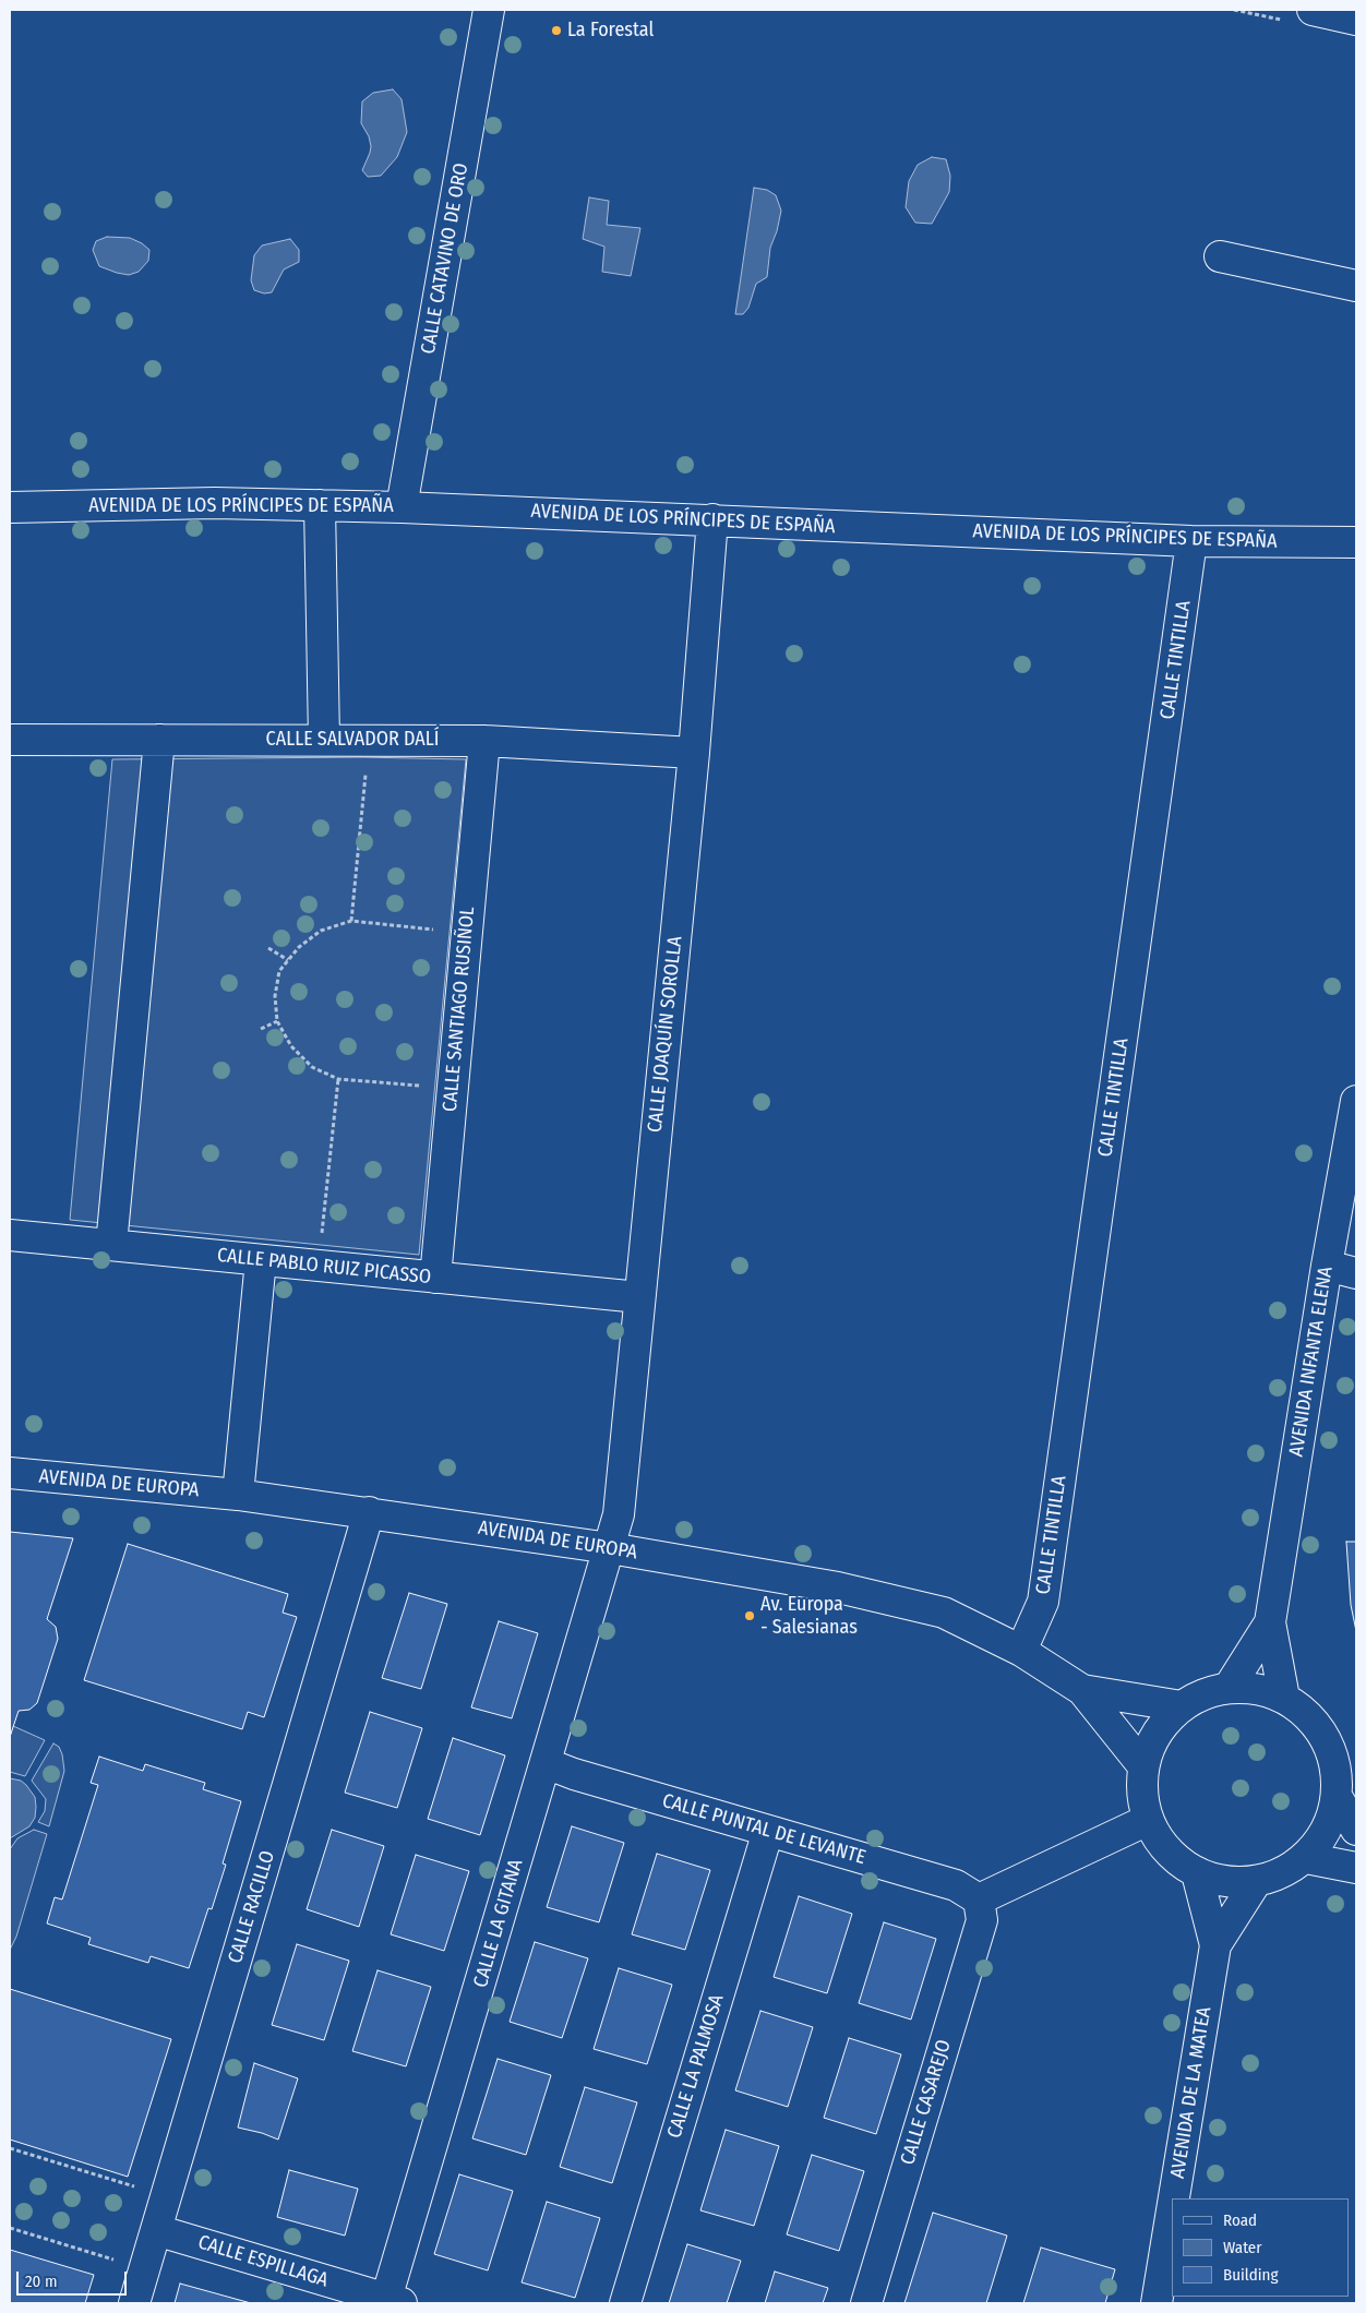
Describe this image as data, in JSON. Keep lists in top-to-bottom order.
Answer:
{
  "streets": {
    "street": [
      "CALLE CATAVINO DE ORO",
      "AVENIDA DE LOS PRÍNCIPES DE ESPAÑA",
      "CALLE TINTILLA",
      "CALLE SALVADOR DALÍ",
      "CALLE SANTIAGO RUSIÑOL",
      "CALLE JOAQUÍN SOROLLA",
      "CALLE PABLO RUIZ PICASSO",
      "AVENIDA INFANTA ELENA",
      "AVENIDA DE EUROPA",
      "CALLE PUNTAL DE LEVANTE",
      "CALLE RACILLO",
      "CALLE LA GITANA",
      "CALLE LA PALMOSA",
      "AVENIDA DE LA MATEA",
      "CALLE CASAREJO",
      "CALLE ESPILLAGA"
    ]
  },
  "crossings": [
    ["CALLE CATAVINO DE ORO", "AVENIDA DE LOS PRÍNCIPES DE ESPAÑA"],
    ["AVENIDA DE LOS PRÍNCIPES DE ESPAÑA", "CALLE TINTILLA"],
    ["AVENIDA DE LOS PRÍNCIPES DE ESPAÑA", "CALLE JOAQUÍN SOROLLA"],
    ["CALLE TINTILLA", "AVENIDA DE EUROPA"],
    ["CALLE SALVADOR DALÍ", "CALLE SANTIAGO RUSIÑOL"],
    ["CALLE SALVADOR DALÍ", "CALLE JOAQUÍN SOROLLA"],
    ["CALLE SANTIAGO RUSIÑOL", "CALLE PABLO RUIZ PICASSO"],
    ["CALLE JOAQUÍN SOROLLA", "CALLE PABLO RUIZ PICASSO"],
    ["CALLE JOAQUÍN SOROLLA", "AVENIDA DE EUROPA"],
    ["CALLE JOAQUÍN SOROLLA", "CALLE LA GITANA"],
    ["AVENIDA DE EUROPA", "CALLE RACILLO"],
    ["AVENIDA DE EUROPA", "CALLE LA GITANA"],
    ["CALLE PUNTAL DE LEVANTE", "CALLE LA GITANA"],
    ["CALLE PUNTAL DE LEVANTE", "CALLE LA PALMOSA"],
    ["CALLE PUNTAL DE LEVANTE", "CALLE CASAREJO"],
    ["CALLE RACILLO", "CALLE ESPILLAGA"],
    ["CALLE LA GITANA", "CALLE ESPILLAGA"]
  ],
  "places": ["La Forestal", "Av. Europa - Salesianas"],
  "legend": ["Road", "Water", "Building"],
  "scale_bar": "20 m"
}
